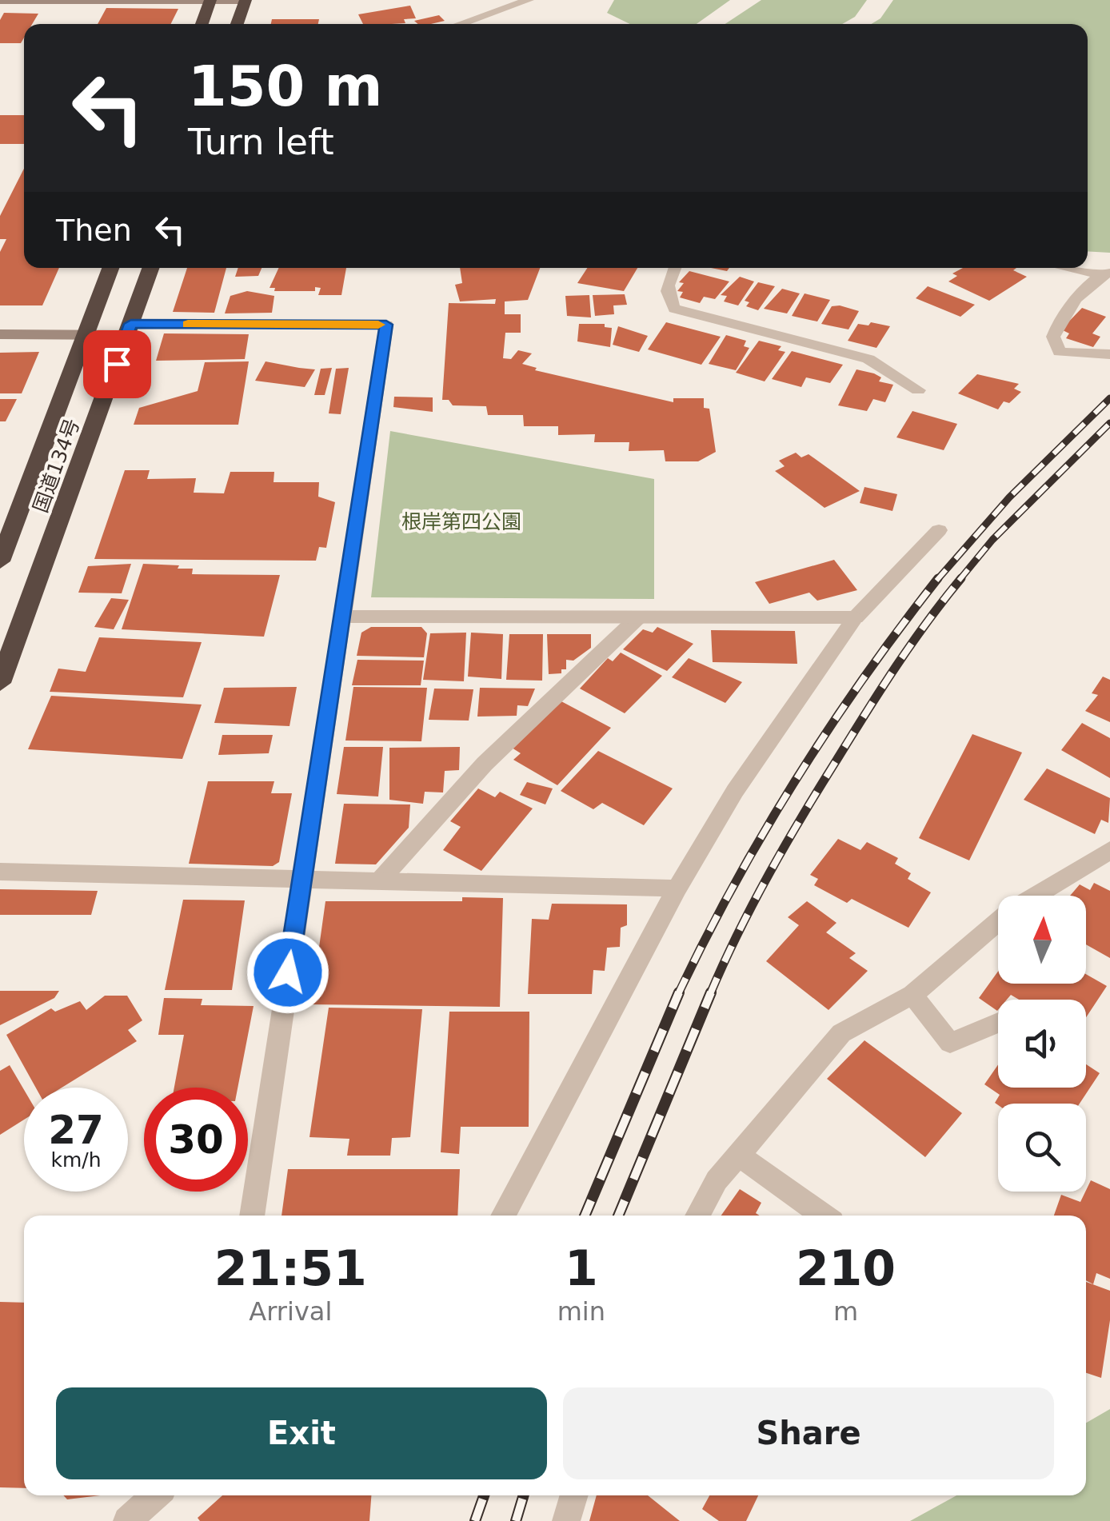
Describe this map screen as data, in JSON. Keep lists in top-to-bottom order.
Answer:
{
  "streets": {
    "highway": ["国道134号"]
  },
  "parks": ["根岸第四公園"],
  "north": "top",
  "page": {
    "turn": ["150 m", "Turn left"],
    "then": "Then",
    "speed": "27 km/h",
    "limit": "30",
    "eta": [
      "21:51",
      "Arrival",
      "1",
      "min",
      "210",
      "m"
    ],
    "buttons": ["Exit", "Share"]
  }
}
